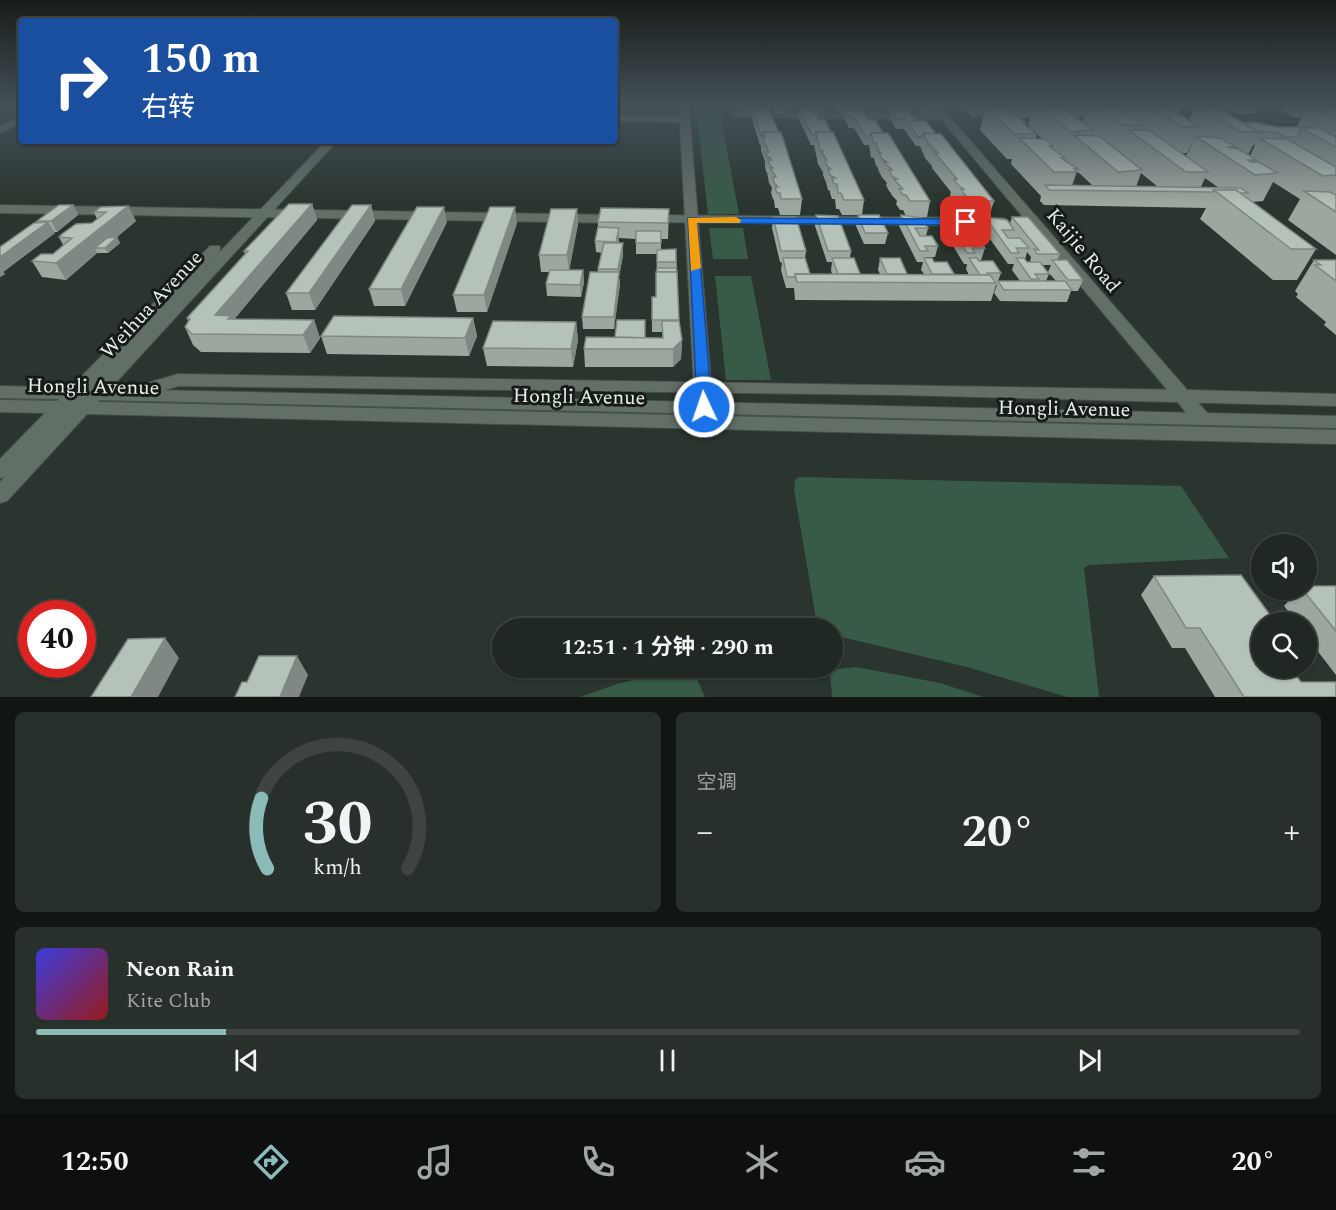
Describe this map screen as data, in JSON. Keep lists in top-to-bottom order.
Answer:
{
  "streets": {
    "street": ["Kaijie Road", "Weihua Avenue", "Hongli Avenue"]
  },
  "crossings": [
    ["Kaijie Road", "Hongli Avenue"],
    ["Weihua Avenue", "Hongli Avenue"]
  ],
  "page": {
    "turn": ["150 m", "右转"],
    "limit": "40",
    "trip": "12:51 · 1 分钟 · 290 m",
    "tile": "空调",
    "heat": ["−", "20°", "+"],
    "song": ["Neon Rain", "Kite Club"],
    "tabs": ["12:50", "20°"],
    "gauge": ["30", "km/h"]
  }
}
